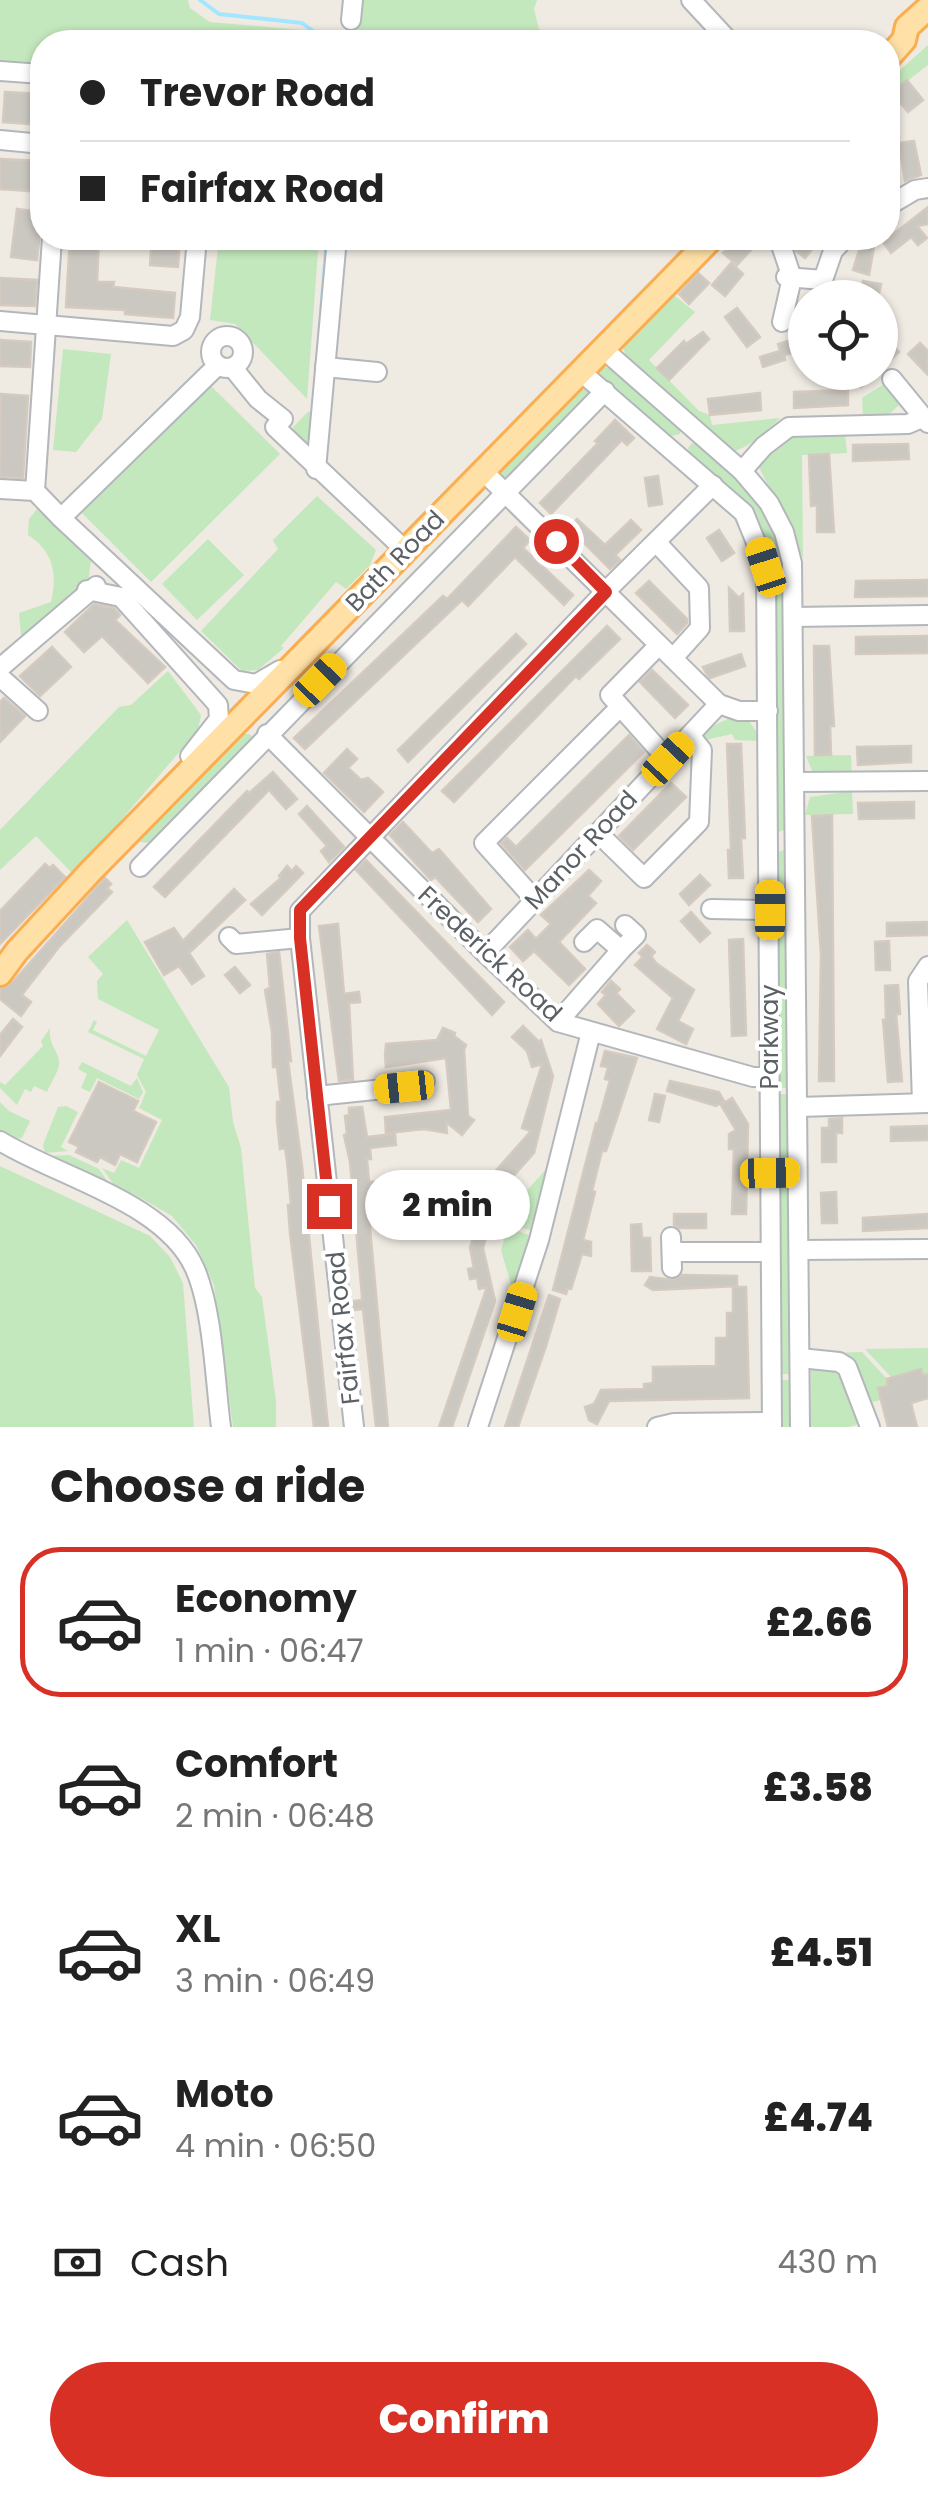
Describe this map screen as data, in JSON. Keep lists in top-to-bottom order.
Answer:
{
  "streets": {
    "main road": ["Bath Road"],
    "street": [
      "Manor Road",
      "Frederick Road",
      "Parkway",
      "Fairfax Road"
    ]
  },
  "crossings": [
    ["Bath Road", "Frederick Road"],
    ["Bath Road", "Parkway"],
    ["Manor Road", "Frederick Road"],
    ["Frederick Road", "Parkway"],
    ["Frederick Road", "Fairfax Road"],
    ["Parkway", "Fairfax Road"]
  ],
  "page": {
    "banner": ["Trevor Road", "Fairfax Road"],
    "bubble": "2 min",
    "heading": "Choose a ride",
    "list": [
      {
        "name": "Economy",
        "note": "1 min · 06:47",
        "value": "£2.66"
      },
      {
        "name": "Comfort",
        "note": "2 min · 06:48",
        "value": "£3.58"
      },
      {
        "name": "XL",
        "note": "3 min · 06:49",
        "value": "£4.51"
      },
      {
        "name": "Moto",
        "note": "4 min · 06:50",
        "value": "£4.74"
      }
    ],
    "pay": ["Cash", "430 m"],
    "buttons": "Confirm"
  }
}
